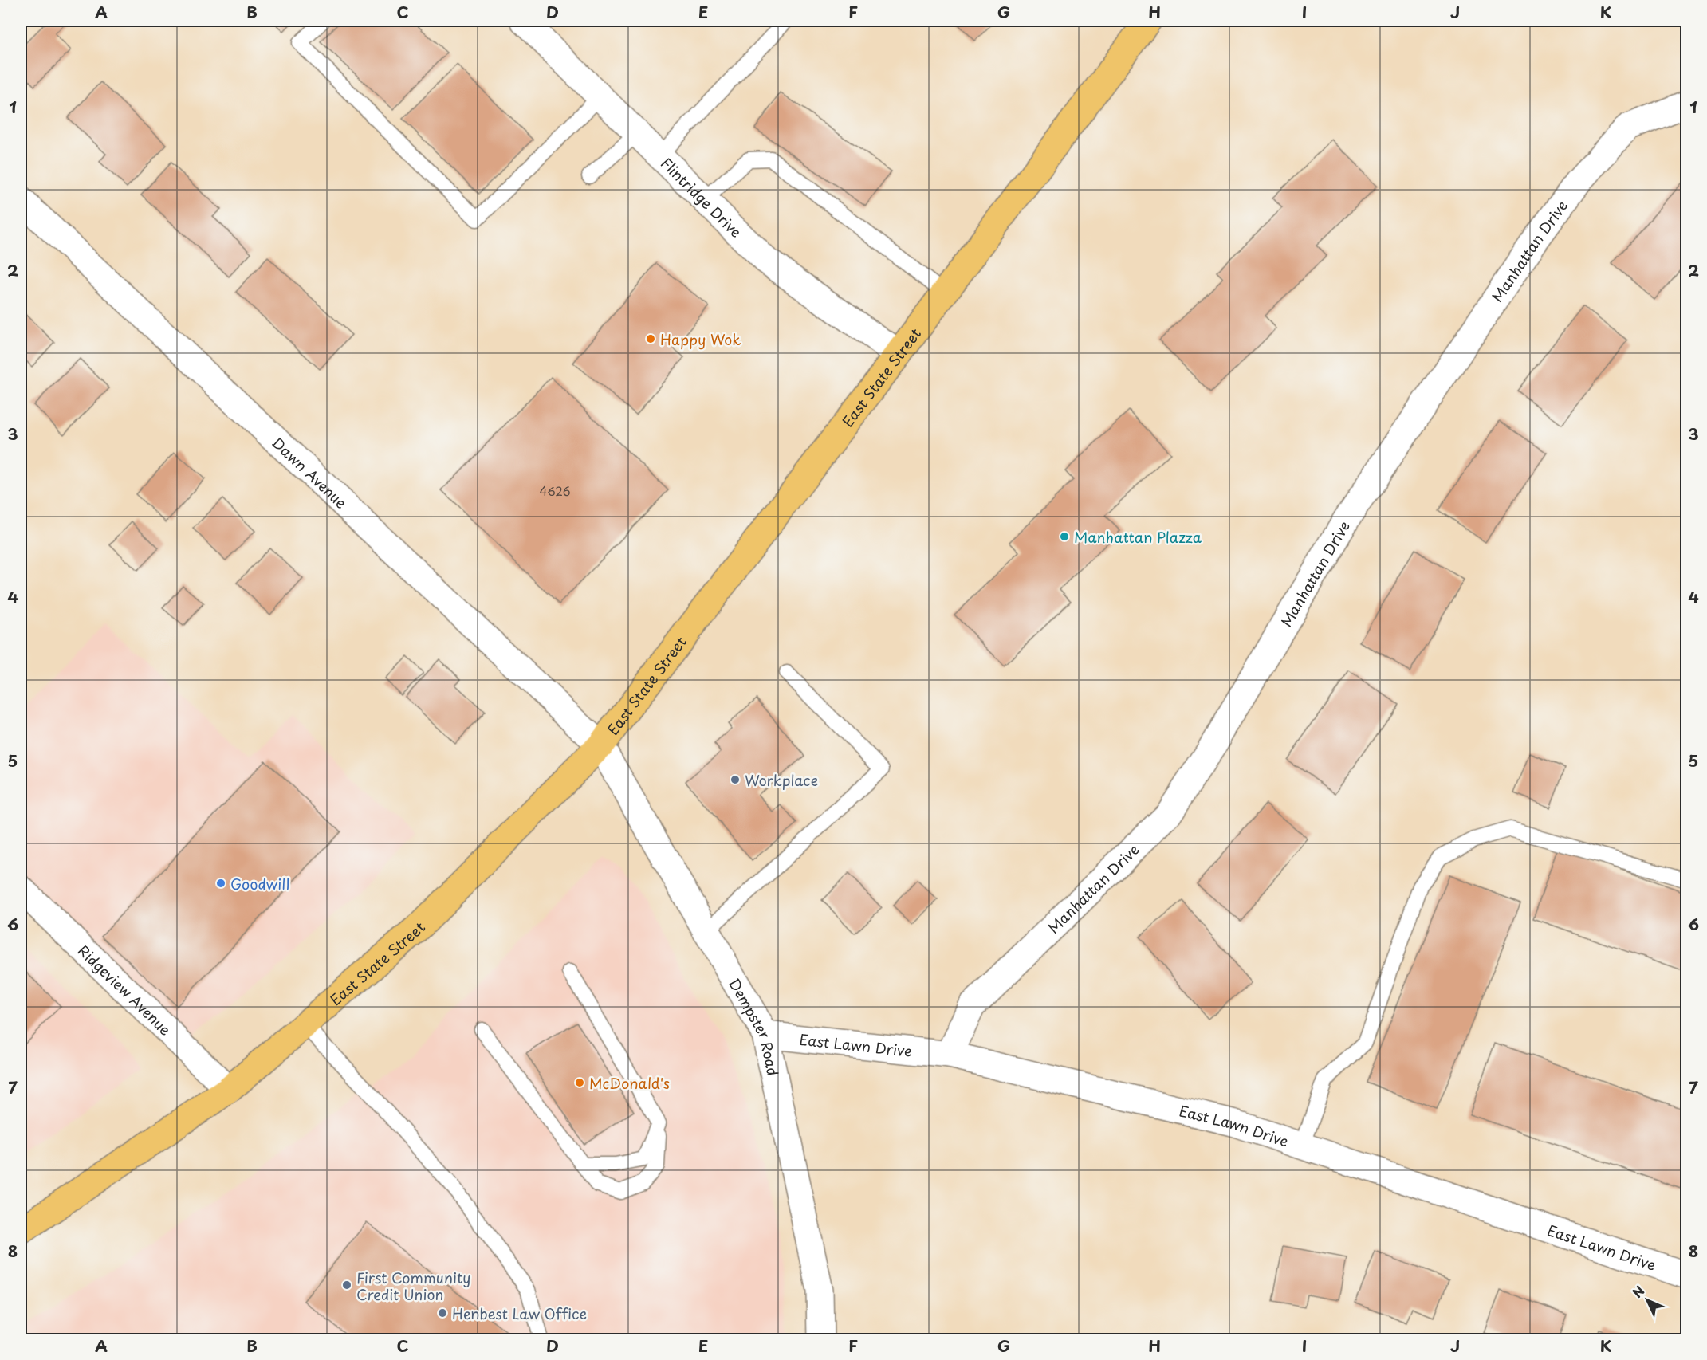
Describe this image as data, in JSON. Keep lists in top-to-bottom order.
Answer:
{
  "streets": {
    "main road": ["East State Street"],
    "street": [
      "Flintridge Drive",
      "Manhattan Drive",
      "Dawn Avenue",
      "Ridgeview Avenue",
      "Dempster Road",
      "East Lawn Drive"
    ]
  },
  "crossings": [
    ["Flintridge Drive", "East State Street"],
    ["Manhattan Drive", "East Lawn Drive"],
    ["East State Street", "Dawn Avenue"],
    ["East State Street", "Ridgeview Avenue"],
    ["East State Street", "Dempster Road"],
    ["Dawn Avenue", "Dempster Road"],
    ["Dempster Road", "East Lawn Drive"]
  ],
  "places": [
    "Happy Wok",
    "Manhattan Plazza",
    "Workplace",
    "Goodwill",
    "McDonald's",
    "First Community Credit Union",
    "Henbest Law Office"
  ],
  "house_numbers": ["4626"],
  "north": "top left",
  "grid": {
    "columns": [
      "A",
      "B",
      "C",
      "D",
      "E",
      "F",
      "G",
      "H",
      "I",
      "J",
      "K"
    ],
    "rows": [
      "1",
      "2",
      "3",
      "4",
      "5",
      "6",
      "7",
      "8"
    ]
  }
}
